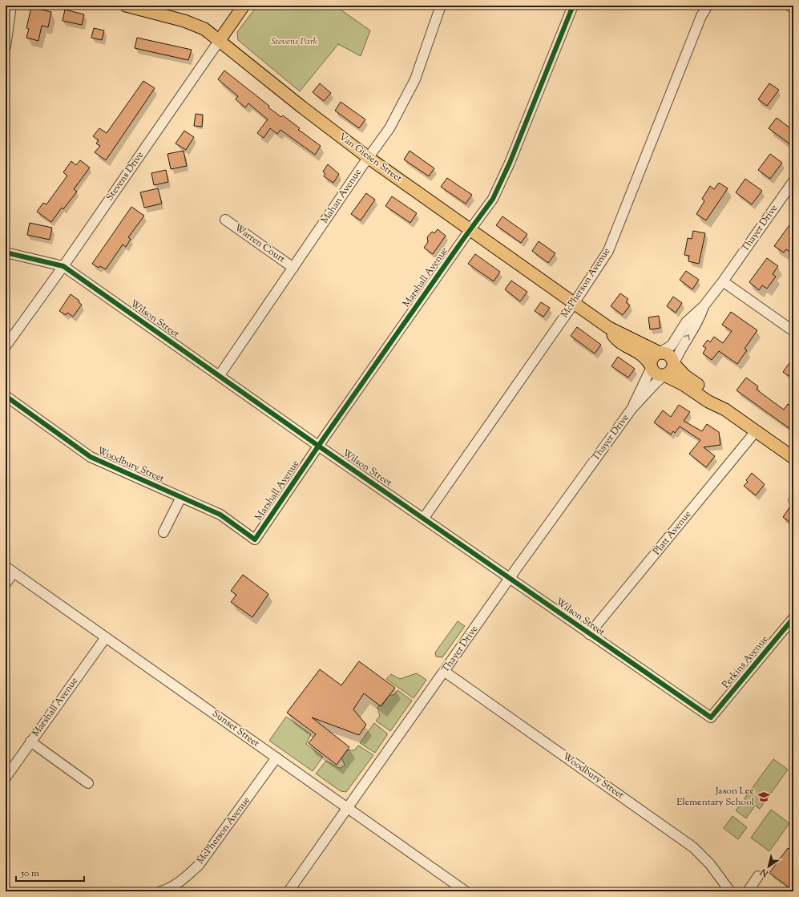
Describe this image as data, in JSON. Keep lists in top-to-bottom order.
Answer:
{
  "streets": {
    "main road": ["Van Giesen Street", "Stevens Drive"],
    "street": [
      "Mahan Avenue",
      "Thayer Drive",
      "Warren Court",
      "Marshall Avenue",
      "McPherson Avenue",
      "Wilson Street",
      "Woodbury Street",
      "Platt Avenue",
      "Perkins Avenue",
      "Sunset Street"
    ]
  },
  "crossings": [
    ["Van Giesen Street", "Stevens Drive"],
    ["Van Giesen Street", "Mahan Avenue"],
    ["Van Giesen Street", "Thayer Drive"],
    ["Van Giesen Street", "Marshall Avenue"],
    ["Van Giesen Street", "McPherson Avenue"],
    ["Stevens Drive", "Wilson Street"],
    ["Mahan Avenue", "Warren Court"],
    ["Mahan Avenue", "Wilson Street"],
    ["Thayer Drive", "Wilson Street"],
    ["Thayer Drive", "Woodbury Street"],
    ["Thayer Drive", "Sunset Street"],
    ["Marshall Avenue", "Wilson Street"],
    ["Marshall Avenue", "Woodbury Street"],
    ["Marshall Avenue", "Sunset Street"],
    ["McPherson Avenue", "Wilson Street"],
    ["McPherson Avenue", "Sunset Street"],
    ["Wilson Street", "Platt Avenue"],
    ["Wilson Street", "Perkins Avenue"]
  ],
  "parks": ["Stevens Park"],
  "places": {
    "school or university": ["Jason Lee Elementary School"]
  },
  "scale_bar": "50 m",
  "north": "bottom left"
}
